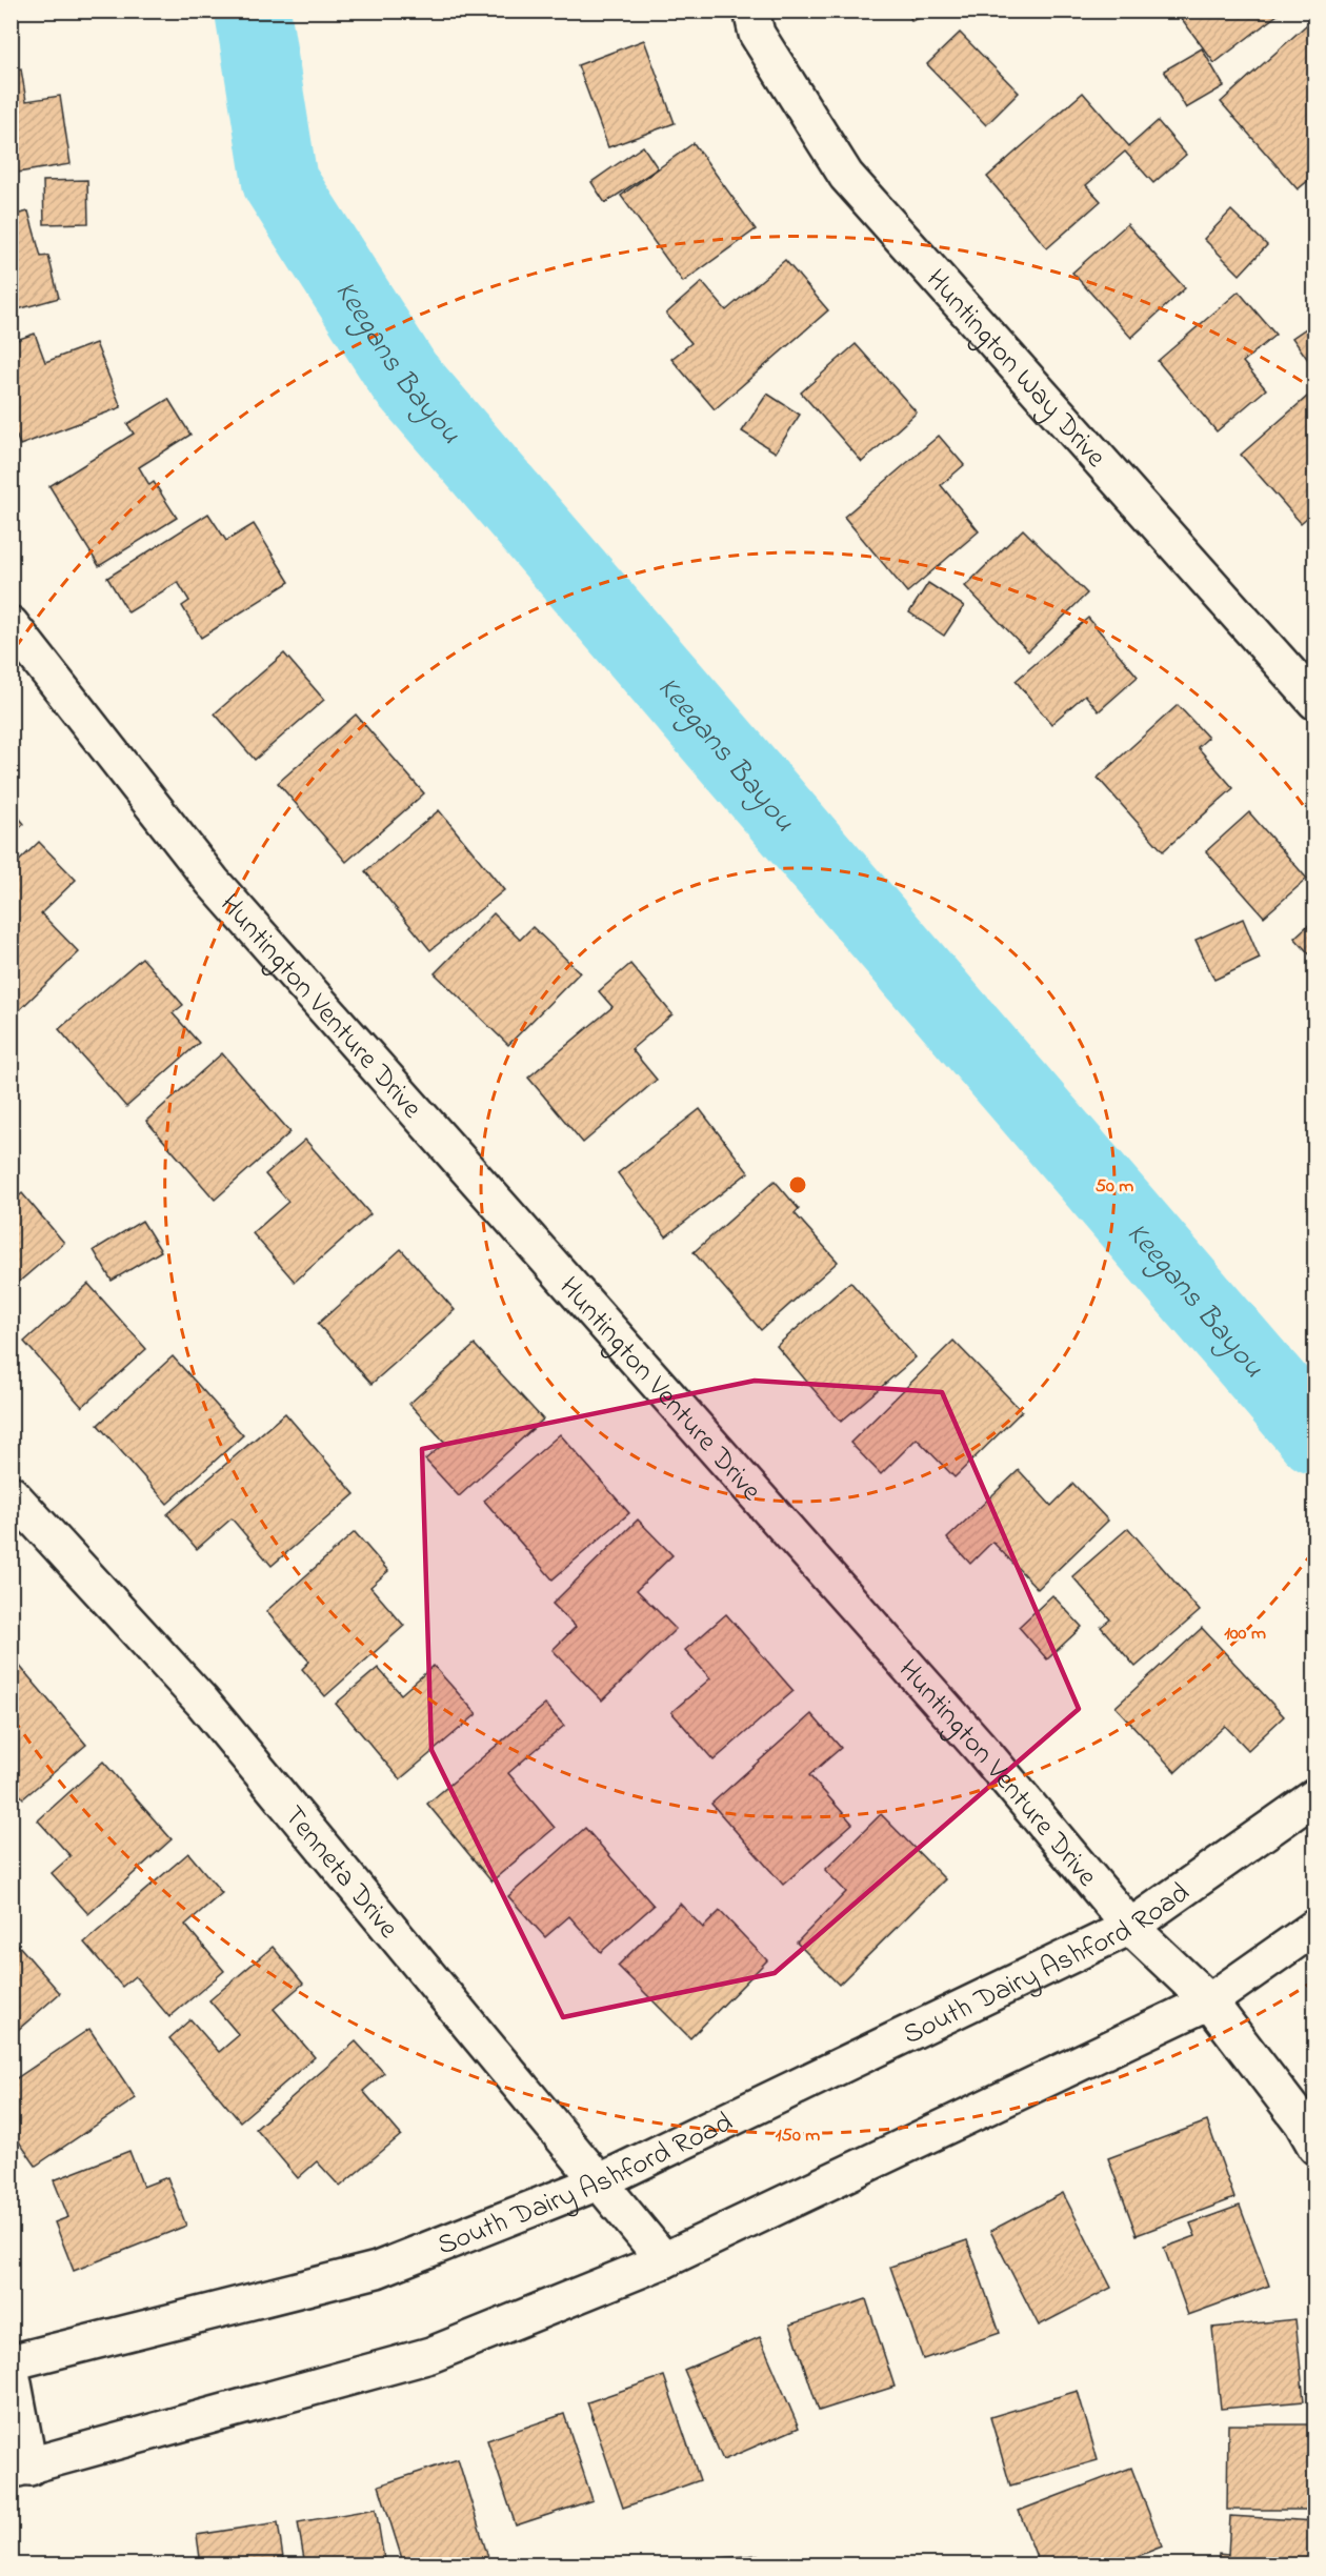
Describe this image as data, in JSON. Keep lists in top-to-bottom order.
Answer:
{
  "streets": {
    "street": [
      "Huntington Way Drive",
      "Huntington Venture Drive",
      "Tenneta Drive",
      "South Dairy Ashford Road"
    ]
  },
  "crossings": [
    ["Huntington Venture Drive", "South Dairy Ashford Road"],
    ["Tenneta Drive", "South Dairy Ashford Road"]
  ],
  "water": ["Keegans Bayou"],
  "rings": ["50 m", "100 m", "150 m"]
}
